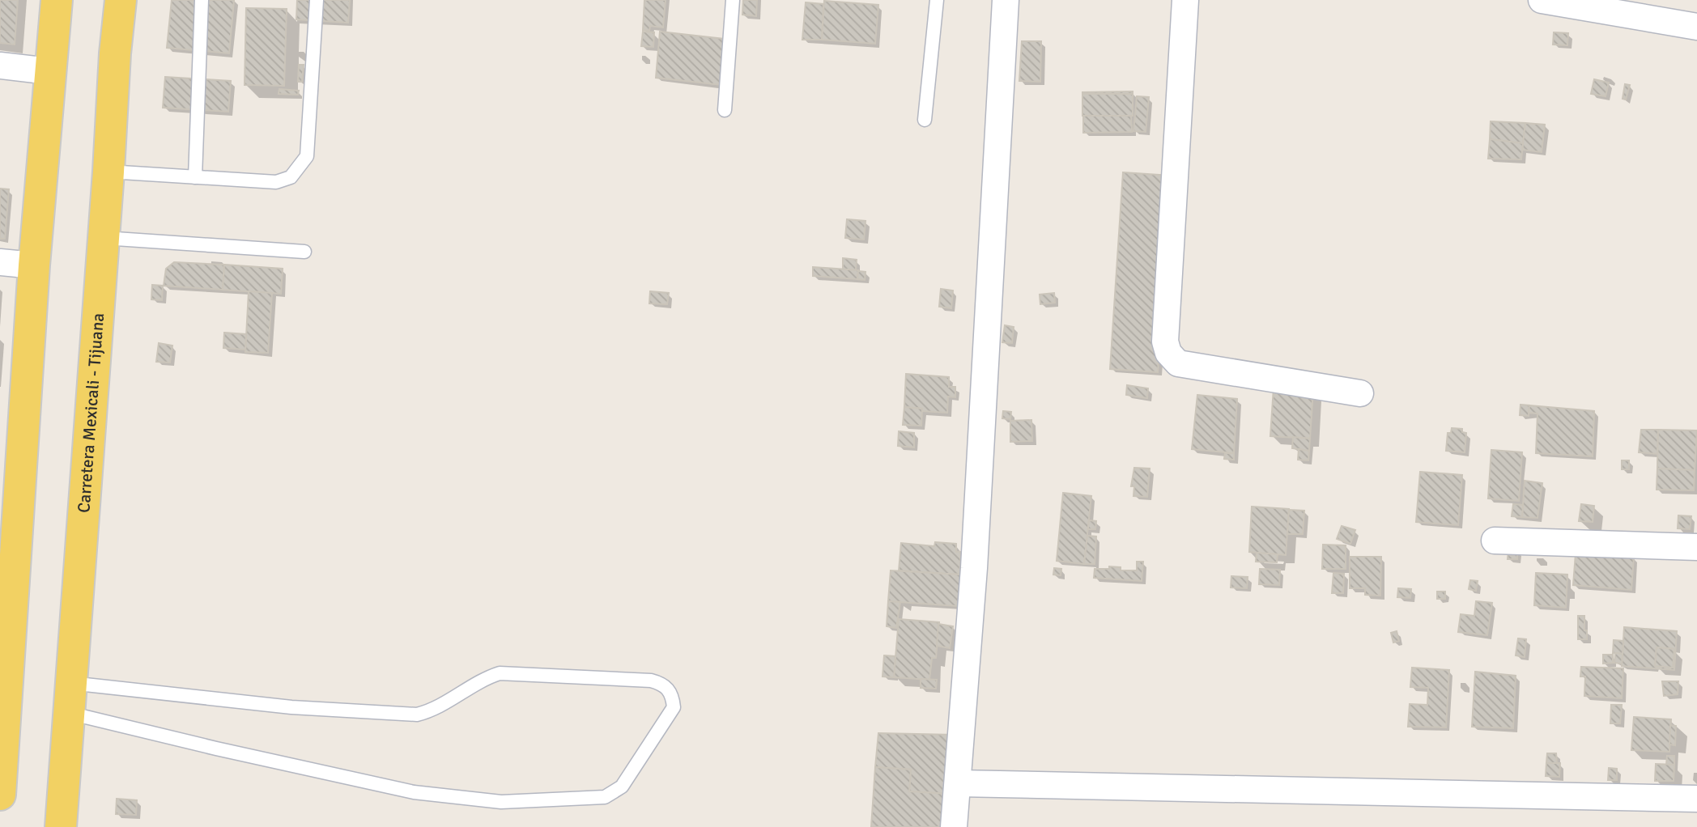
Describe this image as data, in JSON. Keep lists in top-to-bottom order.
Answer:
{
  "streets": {
    "main road": ["Carretera Mexicali - Tijuana"]
  }
}
